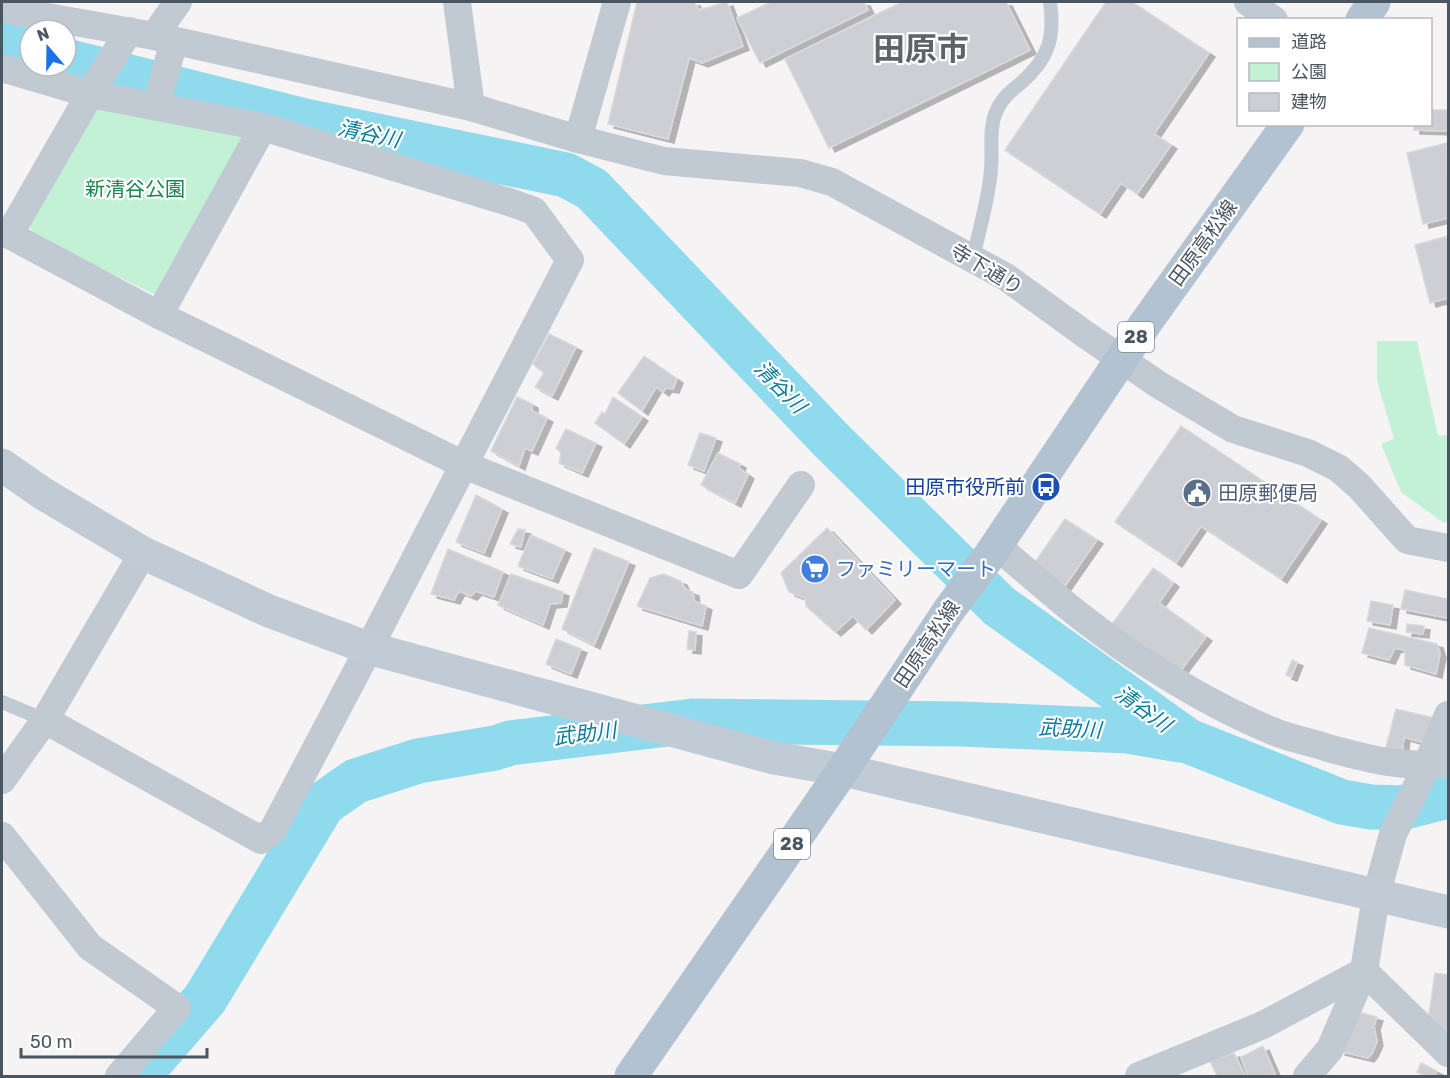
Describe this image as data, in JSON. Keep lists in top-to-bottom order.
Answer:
{
  "streets": {
    "main road": ["田原高松線", "28"],
    "street": ["寺下通り"]
  },
  "crossings": [
    ["田原高松線", "寺下通り"]
  ],
  "districts": ["田原市"],
  "water": ["清谷川", "武助川"],
  "parks": ["新清谷公園"],
  "places": {
    "bus stop": ["田原市役所前"],
    "public building": ["田原郵便局"],
    "supermarket": ["ファミリーマート"]
  },
  "legend": ["道路", "公園", "建物"],
  "scale_bar": "50 m",
  "north": "top"
}
